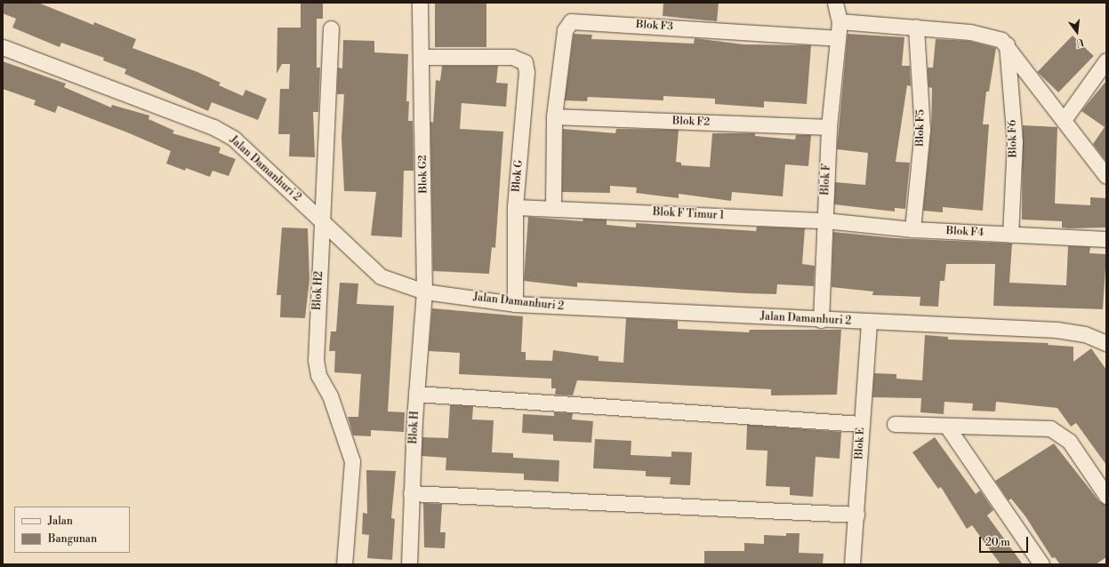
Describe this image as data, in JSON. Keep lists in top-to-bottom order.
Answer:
{
  "streets": {
    "street": [
      "Blok F3",
      "Blok F2",
      "Blok F5",
      "Blok F6",
      "Jalan Damanhuri 2",
      "Blok G2",
      "Blok G",
      "Blok F",
      "Blok F Timur 1",
      "Blok F4",
      "Blok H2",
      "Blok H",
      "Blok E"
    ]
  },
  "crossings": [
    ["Blok F3", "Blok F2"],
    ["Blok F3", "Blok F"],
    ["Blok F2", "Blok F"],
    ["Blok F5", "Blok F4"],
    ["Blok F6", "Blok F4"],
    ["Jalan Damanhuri 2", "Blok G2"],
    ["Jalan Damanhuri 2", "Blok G"],
    ["Jalan Damanhuri 2", "Blok F"],
    ["Jalan Damanhuri 2", "Blok H2"],
    ["Jalan Damanhuri 2", "Blok H"],
    ["Jalan Damanhuri 2", "Blok E"],
    ["Blok G2", "Blok G"],
    ["Blok G2", "Blok H"],
    ["Blok G", "Blok F Timur 1"],
    ["Blok F", "Blok F Timur 1"],
    ["Blok F", "Blok F4"],
    ["Blok F Timur 1", "Blok F4"]
  ],
  "legend": ["Jalan", "Bangunan"],
  "scale_bar": "20 m",
  "north": "bottom"
}
